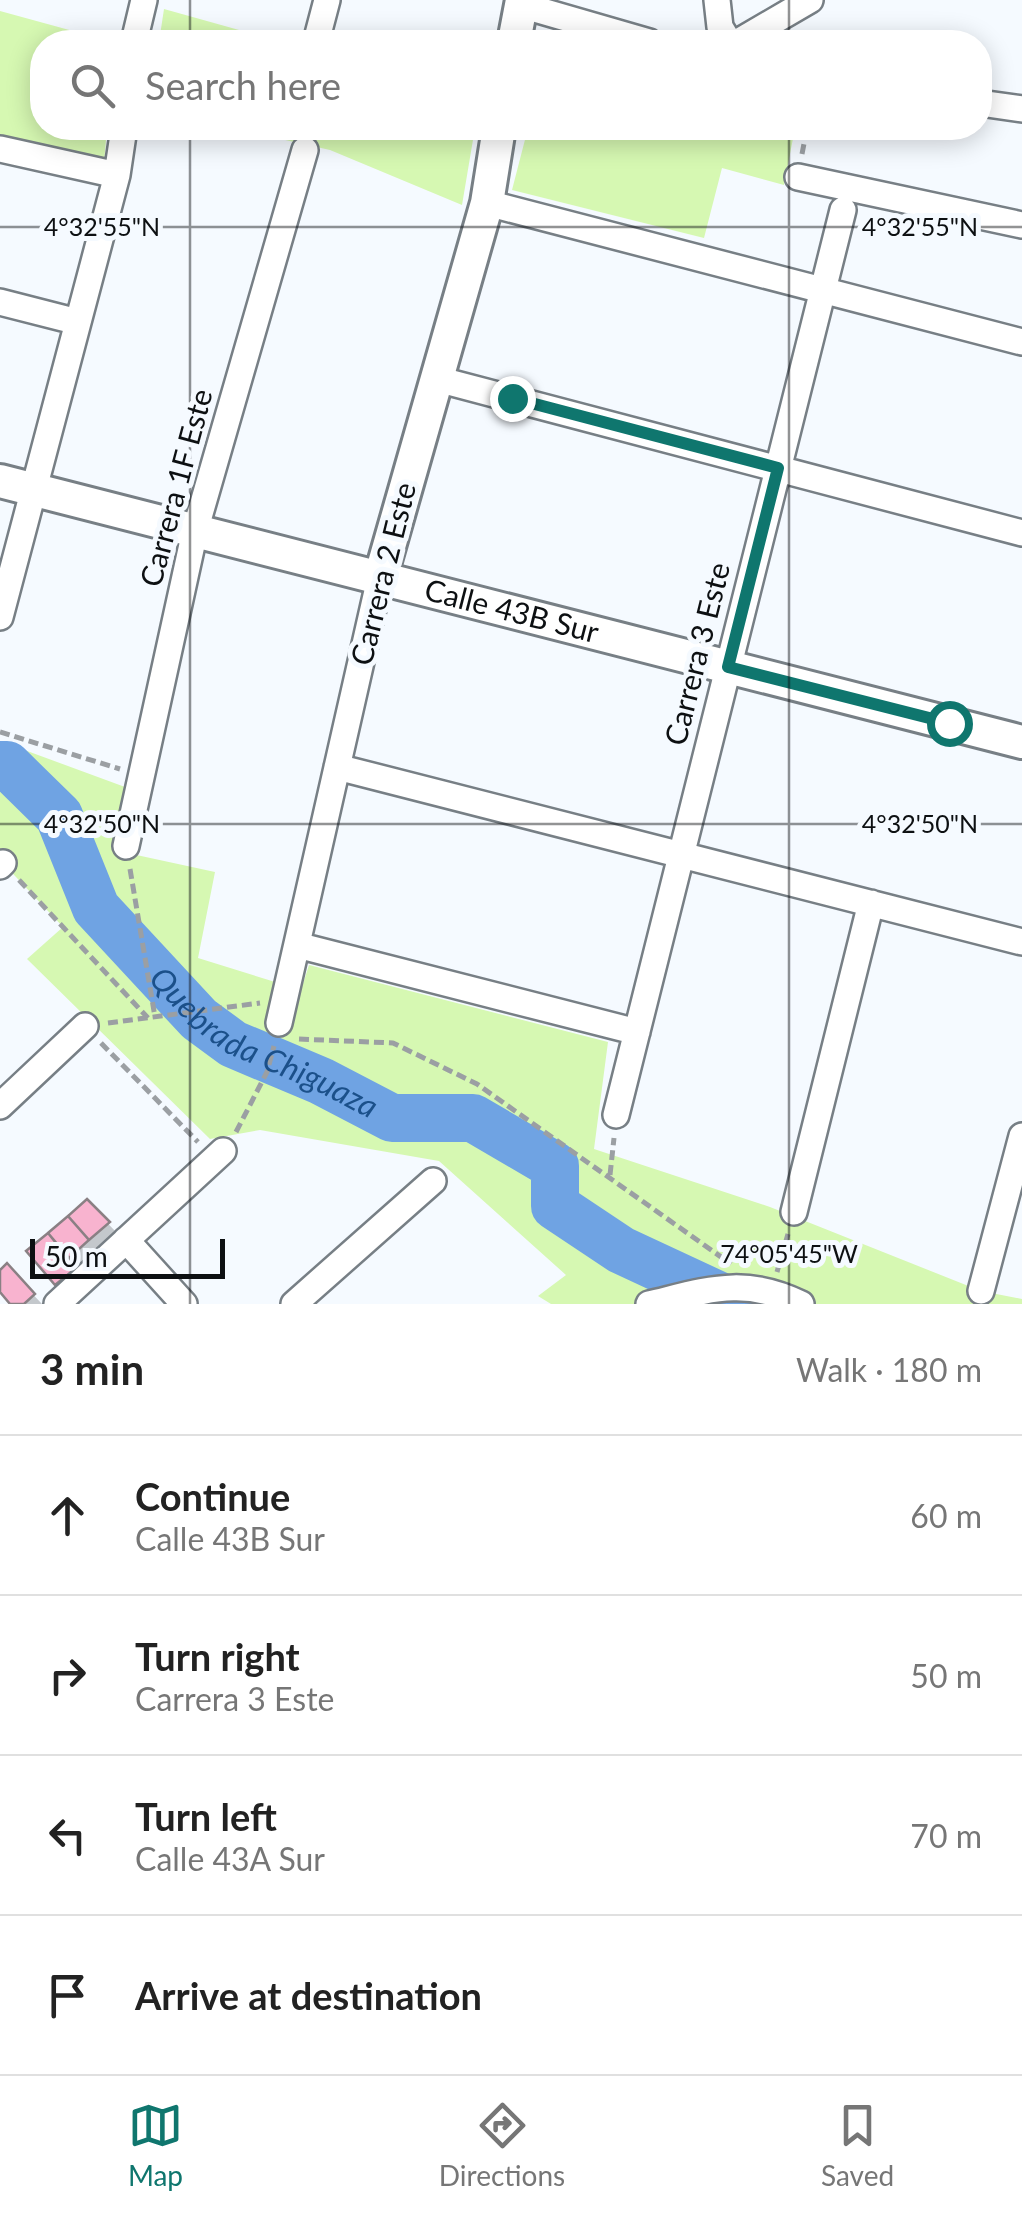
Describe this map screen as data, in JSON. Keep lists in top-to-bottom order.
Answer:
{
  "streets": {
    "street": [
      "Carrera 1F Este",
      "Carrera 2 Este",
      "Calle 43B Sur",
      "Carrera 3 Este"
    ]
  },
  "crossings": [
    ["Carrera 1F Este", "Calle 43B Sur"],
    ["Carrera 2 Este", "Calle 43B Sur"],
    ["Calle 43B Sur", "Carrera 3 Este"]
  ],
  "water": ["Quebrada Chiguaza"],
  "scale_bar": "50 m",
  "page": {
    "search": "Search here",
    "scale": "50 m",
    "heading": ["3 min", "Walk · 180 m"],
    "list": [
      ["Continue", "Calle 43B Sur", "60 m"],
      ["Turn right", "Carrera 3 Este", "50 m"],
      ["Turn left", "Calle 43A Sur", "70 m"],
      "Arrive at destination"
    ],
    "nav": ["Map", "Directions", "Saved"]
  },
  "coordinates": ["4°32'55\"N", "4°32'50\"N", "74°05'45\"W"]
}
